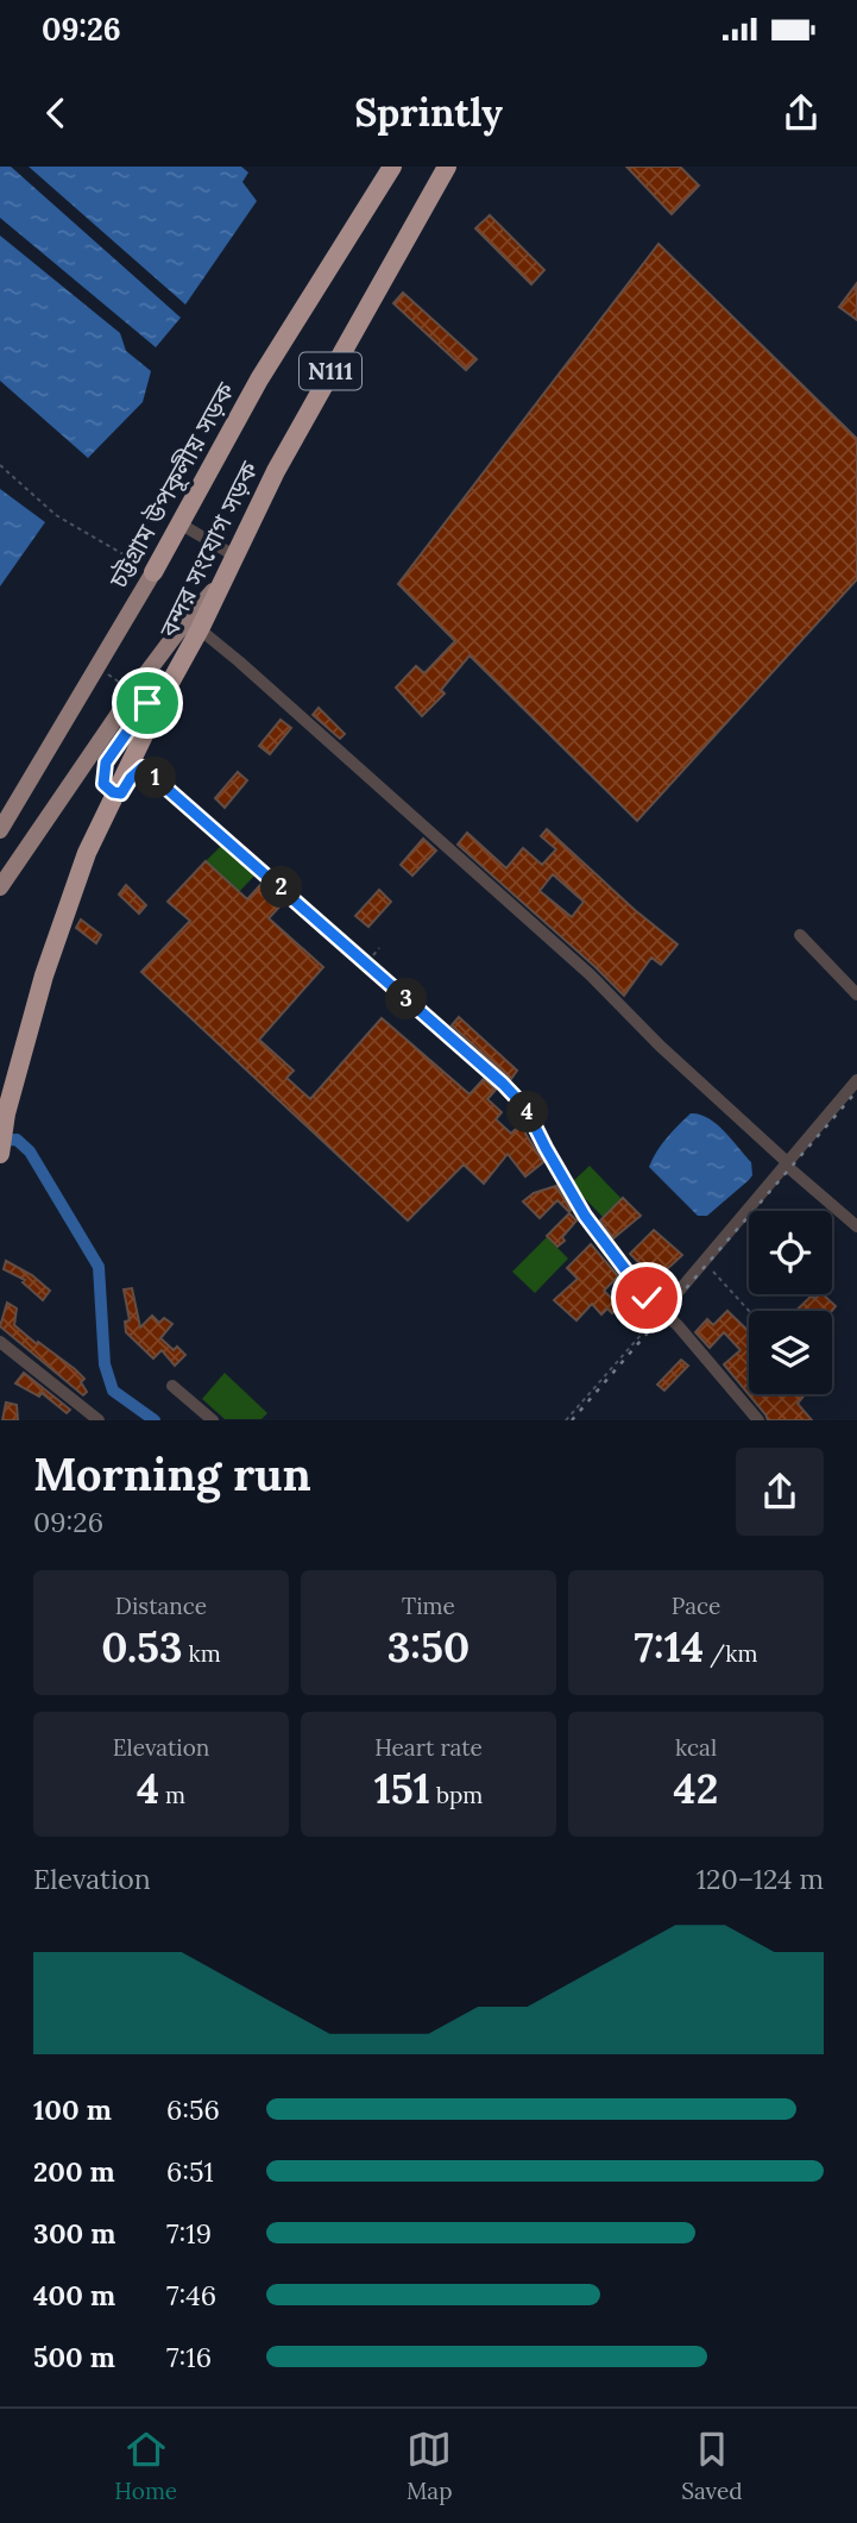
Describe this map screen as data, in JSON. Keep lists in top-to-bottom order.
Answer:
{
  "streets": {
    "highway": ["N111", "চট্টগ্রাম উপকূলীয় সড়ক", "বন্দর সংযোগ সড়ক"]
  },
  "page": {
    "status": "09:26",
    "header": "Sprintly",
    "pins": [
      "1",
      "2",
      "3",
      "4"
    ],
    "heading": ["Morning run", "09:26"],
    "stats": [
      ["Distance", "0.53 km"],
      ["Time", "3:50"],
      ["Pace", "7:14 /km"],
      ["Elevation", "4 m"],
      ["Heart rate", "151 bpm"],
      ["kcal", "42"]
    ],
    "chart": ["Elevation", "120–124 m"],
    "list": [
      {
        "name": "100 m",
        "note": "6:56"
      },
      {
        "name": "200 m",
        "note": "6:51"
      },
      {
        "name": "300 m",
        "note": "7:19"
      },
      {
        "name": "400 m",
        "note": "7:46"
      },
      {
        "name": "500 m",
        "note": "7:16"
      }
    ],
    "tabs": ["Home", "Map", "Saved"]
  }
}
